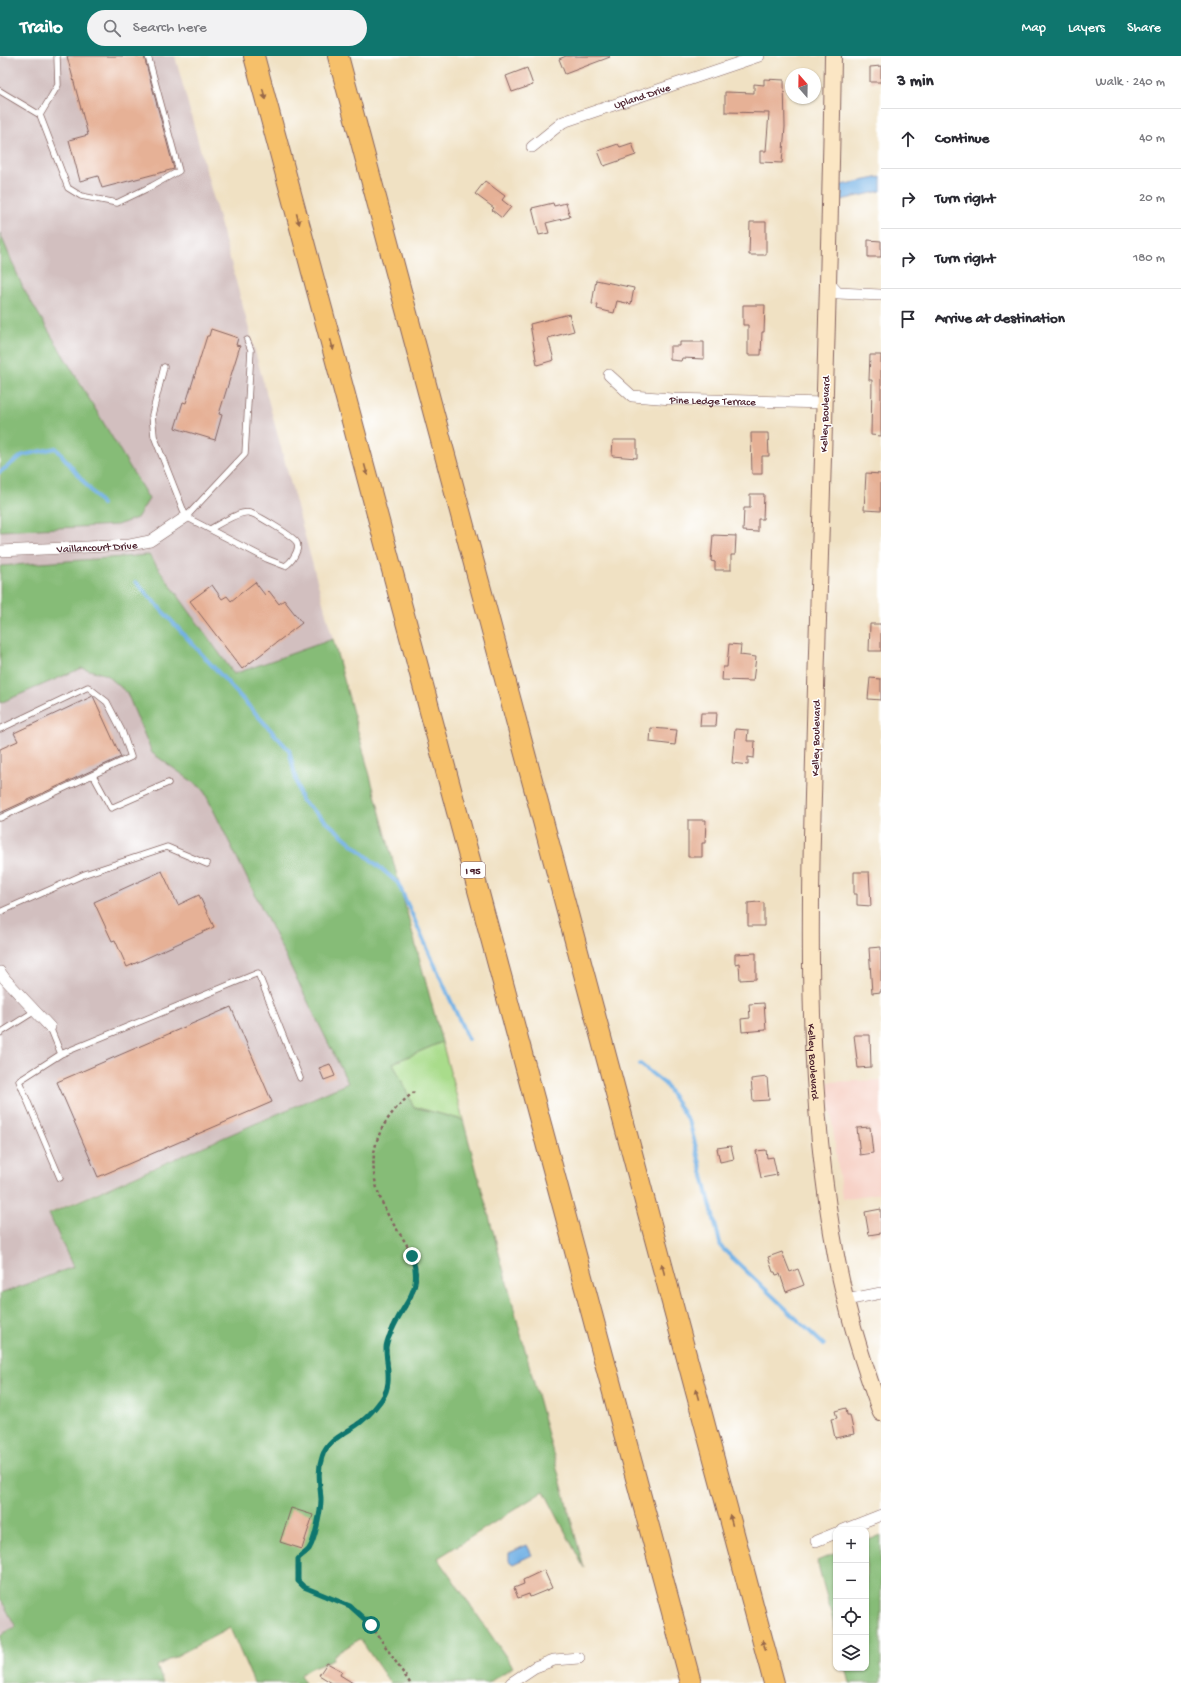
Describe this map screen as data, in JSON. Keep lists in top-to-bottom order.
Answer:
{
  "streets": {
    "highway": ["I 95"],
    "main road": ["Kelley Boulevard"],
    "street": ["Upland Drive", "Pine Ledge Terrace", "Vaillancourt Drive"]
  },
  "crossings": [
    ["Pine Ledge Terrace", "Kelley Boulevard"]
  ],
  "north": "top",
  "page": {
    "header": "Trailo",
    "search": "Search here",
    "nav": ["Map", "Layers", "Share"],
    "heading": ["3 min", "Walk · 240 m"],
    "list": [
      ["Continue", "40 m"],
      ["Turn right", "20 m"],
      ["Turn right", "180 m"],
      "Arrive at destination"
    ],
    "map_buttons": ["+", "−"]
  }
}
